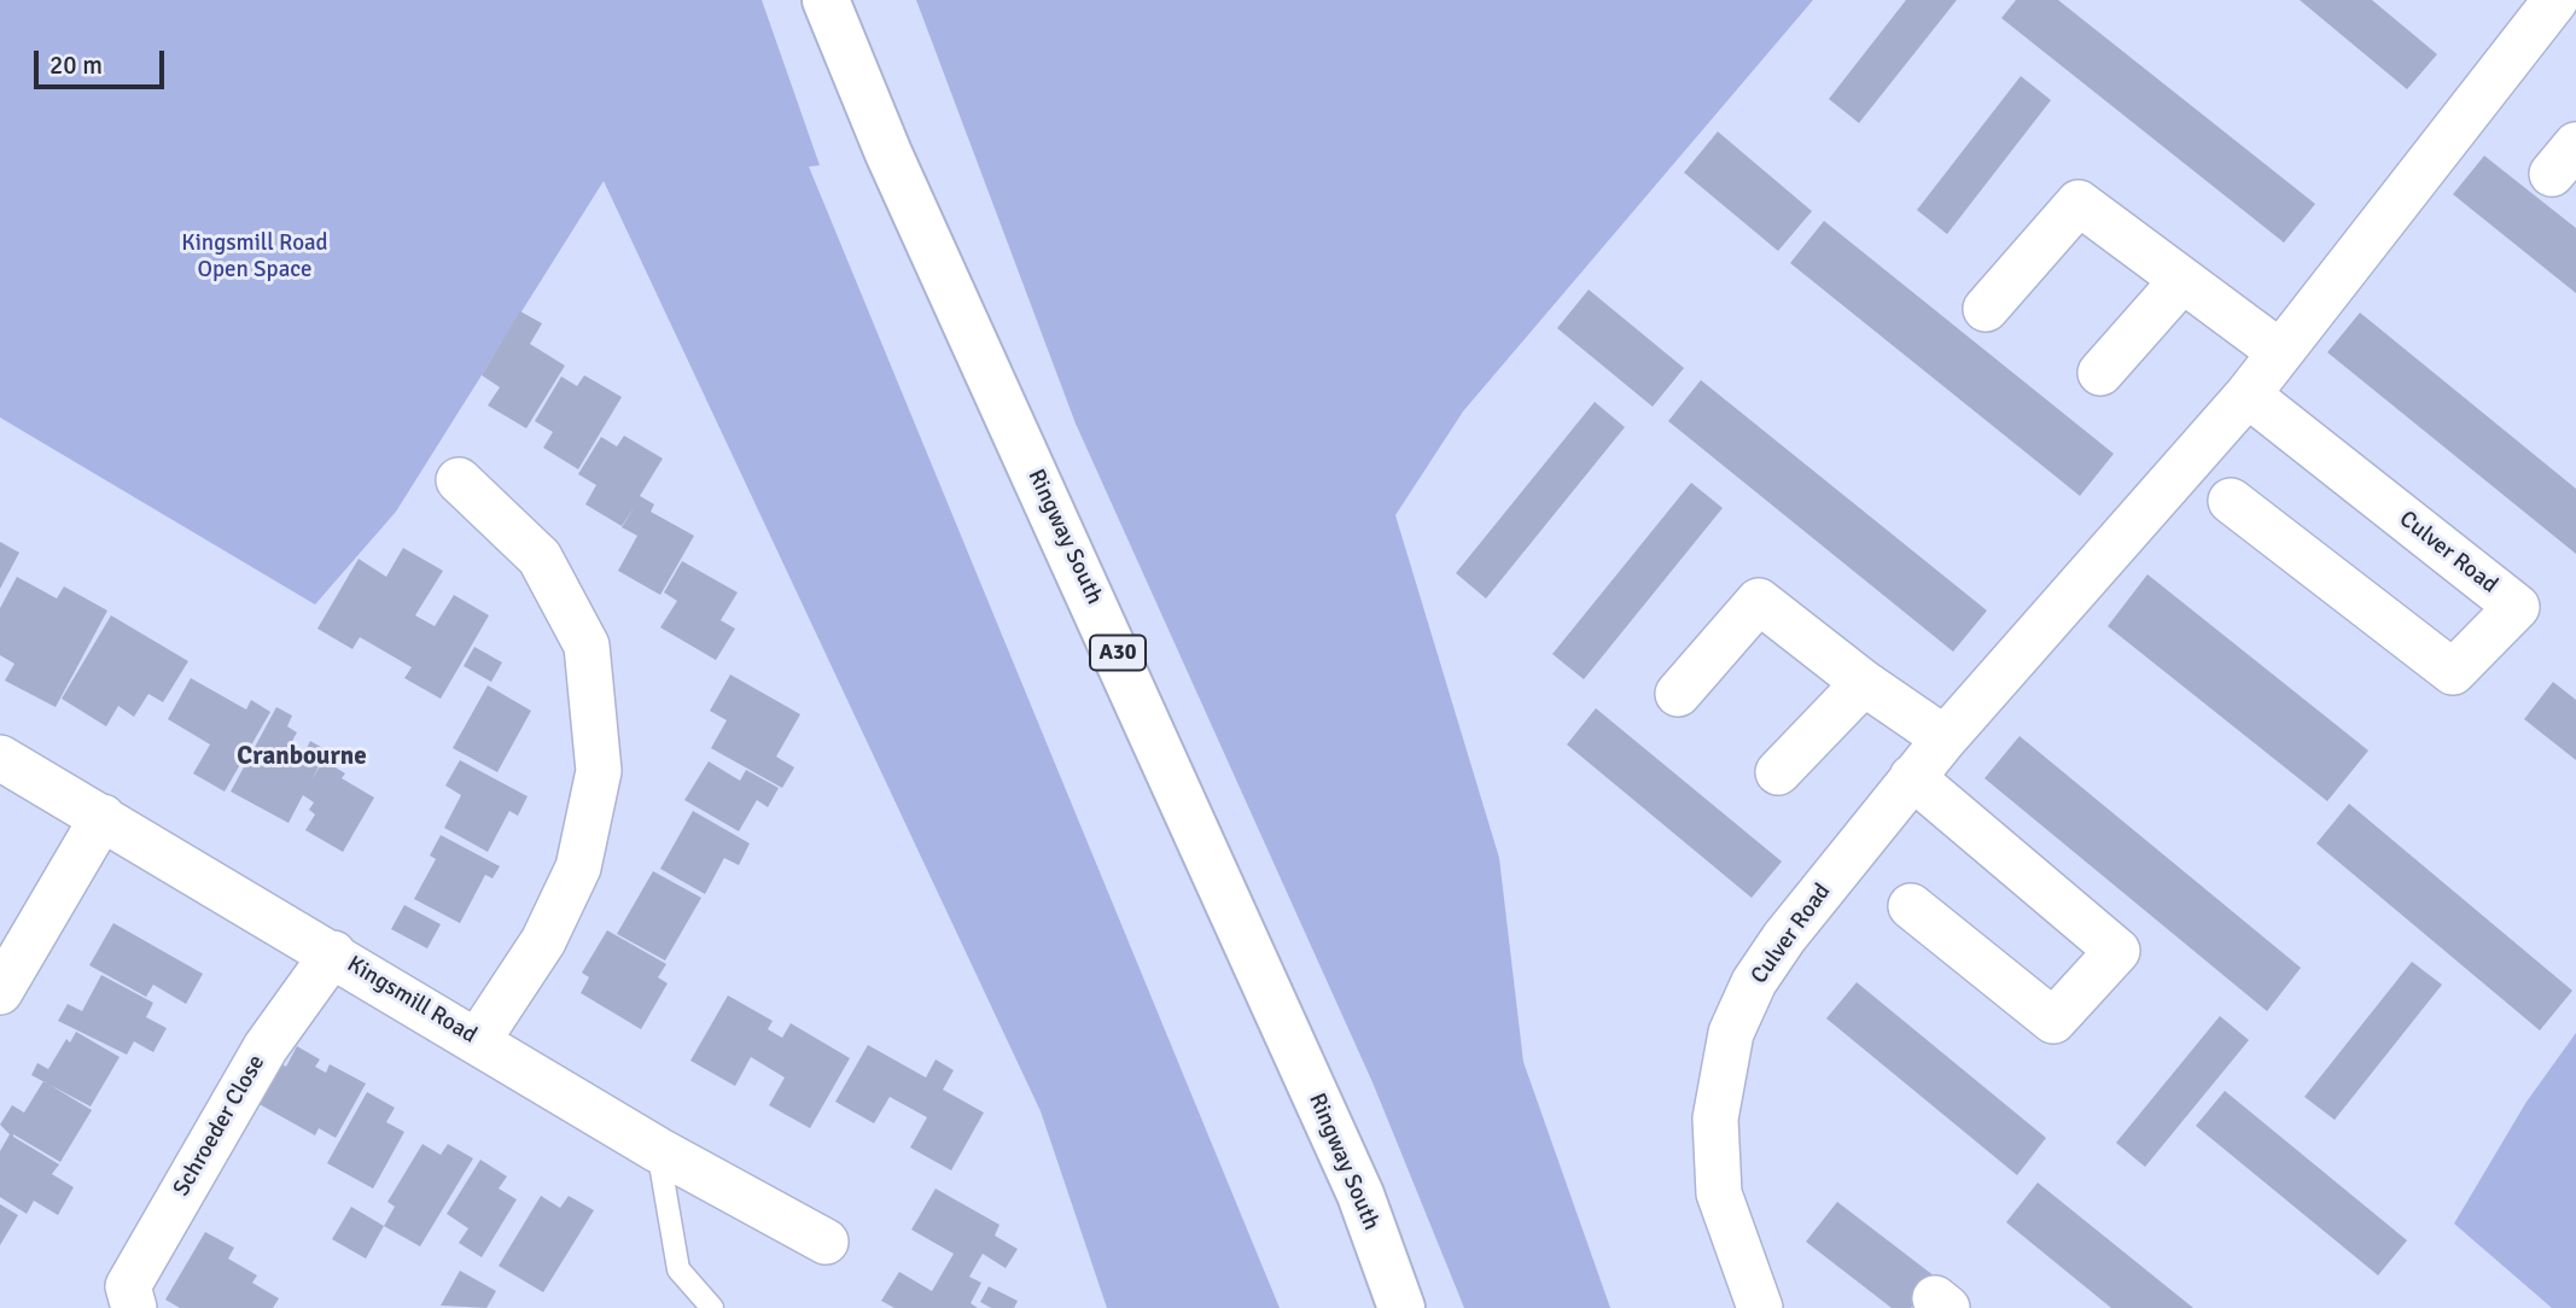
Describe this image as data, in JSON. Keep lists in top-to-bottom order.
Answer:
{
  "streets": {
    "main road": ["Ringway South", "A30"],
    "street": ["Culver Road", "Kingsmill Road", "Schroeder Close"]
  },
  "crossings": [
    ["Kingsmill Road", "Schroeder Close"]
  ],
  "districts": ["Cranbourne"],
  "parks": ["Kingsmill Road Open Space"],
  "scale_bar": "20 m"
}
